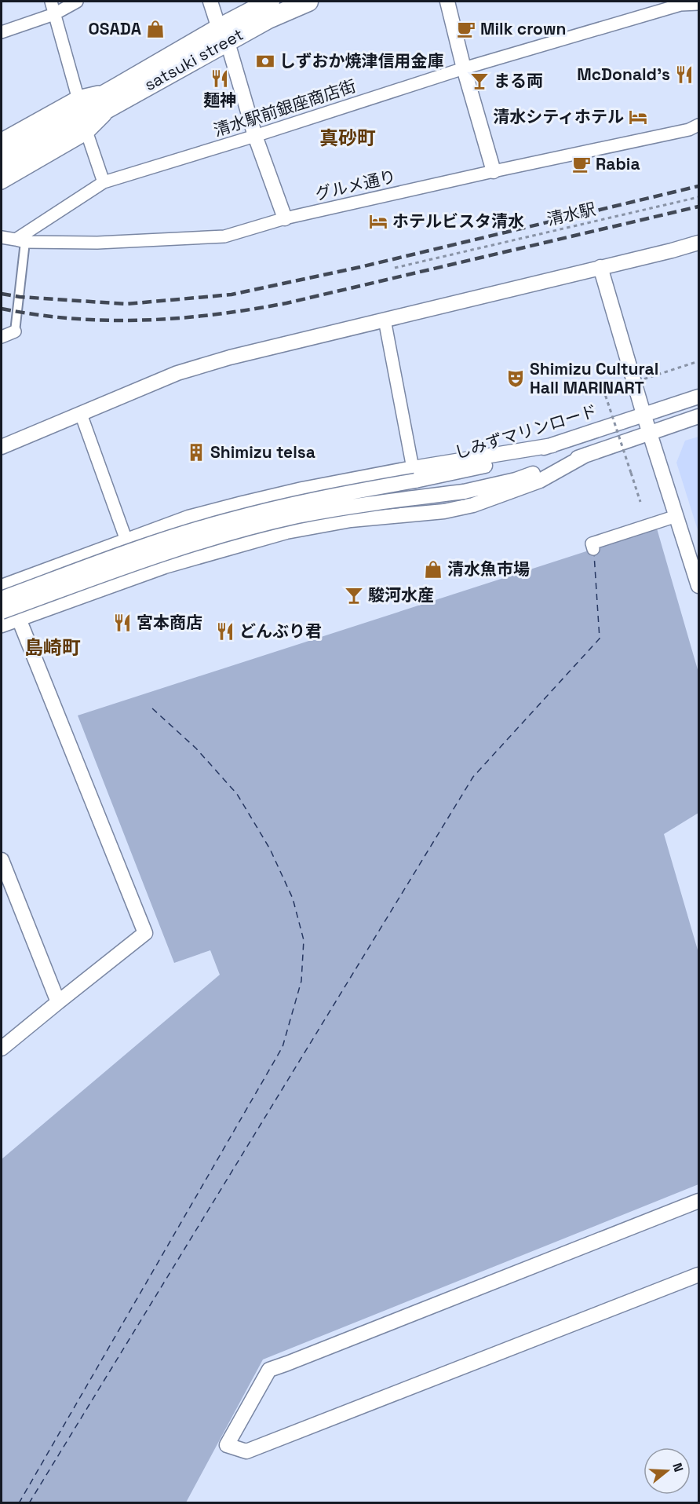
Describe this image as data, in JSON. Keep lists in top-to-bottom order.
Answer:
{
  "streets": {
    "highway": ["satsuki street"],
    "street": ["清水駅前銀座商店街", "グルメ通り", "しみずマリンロード"],
    "path": ["清水駅"]
  },
  "crossings": [
    ["清水駅前銀座商店街", "グルメ通り"]
  ],
  "districts": ["真砂町", "島崎町"],
  "places": {
    "shop": ["OSADA", "清水魚市場"],
    "cafe": ["Milk crown", "Rabia"],
    "bank": ["しずおか焼津信用金庫"],
    "restaurant": [
      "McDonald's",
      "麺神",
      "宮本商店",
      "どんぶり君"
    ],
    "bar": ["まる両", "駿河水産"],
    "hotel": ["清水シティホテル", "ホテルビスタ清水"],
    "theatre": ["Shimizu Cultural Hall MARINART"],
    "building": ["Shimizu telsa"]
  },
  "north": "right"
}
